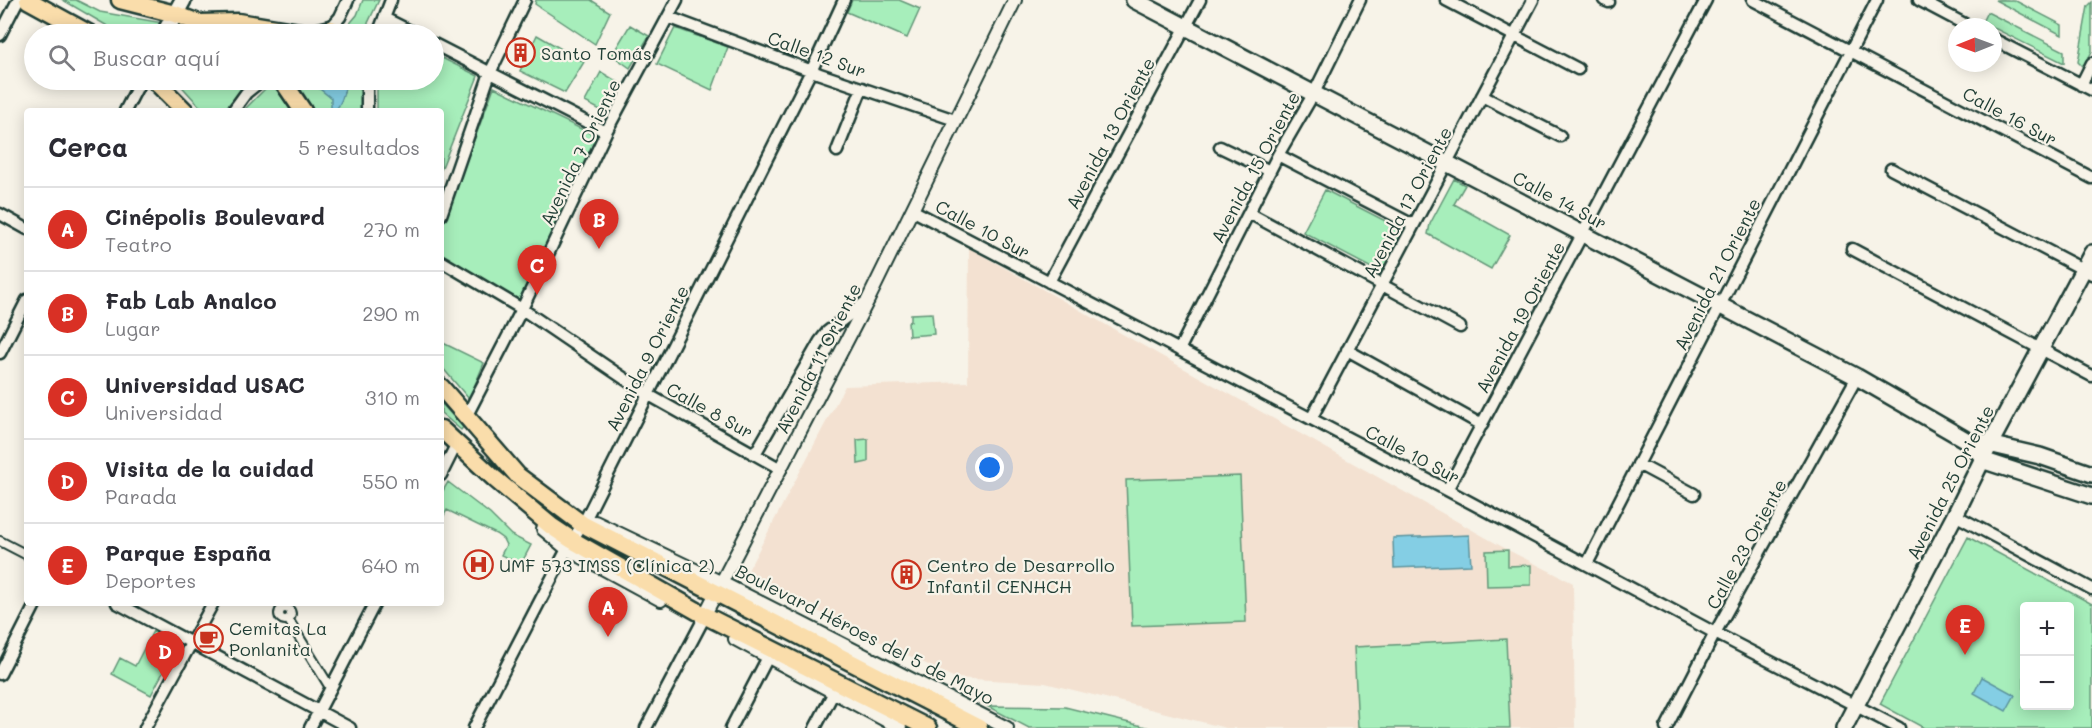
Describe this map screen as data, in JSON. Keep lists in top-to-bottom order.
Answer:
{
  "streets": {
    "main road": ["Calle 14 Sur", "Avenida 25 Oriente", "Boulevard Héroes del 5 de Mayo"],
    "street": [
      "Calle 12 Sur",
      "Calle 16 Sur",
      "Avenida 13 Oriente",
      "Avenida 7 Oriente",
      "Avenida 15 Oriente",
      "Avenida 17 Oriente",
      "Calle 10 Sur",
      "Avenida 21 Oriente",
      "Avenida 19 Oriente",
      "Avenida 9 Oriente",
      "Avenida 11 Oriente",
      "Calle 8 Sur",
      "Calle 23 Oriente"
    ]
  },
  "crossings": [
    ["Calle 12 Sur", "Avenida 7 Oriente"],
    ["Calle 12 Sur", "Avenida 9 Oriente"],
    ["Calle 12 Sur", "Avenida 11 Oriente"],
    ["Calle 16 Sur", "Avenida 21 Oriente"],
    ["Avenida 13 Oriente", "Calle 14 Sur"],
    ["Avenida 13 Oriente", "Calle 10 Sur"],
    ["Avenida 7 Oriente", "Calle 8 Sur"],
    ["Avenida 7 Oriente", "Boulevard Héroes del 5 de Mayo"],
    ["Avenida 15 Oriente", "Calle 14 Sur"],
    ["Avenida 15 Oriente", "Calle 10 Sur"],
    ["Calle 14 Sur", "Avenida 17 Oriente"],
    ["Calle 14 Sur", "Avenida 21 Oriente"],
    ["Calle 14 Sur", "Avenida 19 Oriente"],
    ["Calle 14 Sur", "Avenida 25 Oriente"],
    ["Calle 14 Sur", "Calle 23 Oriente"],
    ["Avenida 17 Oriente", "Calle 10 Sur"],
    ["Calle 10 Sur", "Avenida 21 Oriente"],
    ["Calle 10 Sur", "Avenida 19 Oriente"],
    ["Calle 10 Sur", "Avenida 11 Oriente"],
    ["Calle 10 Sur", "Avenida 25 Oriente"],
    ["Calle 10 Sur", "Calle 23 Oriente"],
    ["Avenida 9 Oriente", "Calle 8 Sur"],
    ["Avenida 9 Oriente", "Boulevard Héroes del 5 de Mayo"],
    ["Avenida 11 Oriente", "Calle 8 Sur"],
    ["Avenida 11 Oriente", "Boulevard Héroes del 5 de Mayo"]
  ],
  "places": {
    "building": ["Santo Tomás", "Centro de Desarrollo Infantil CENHCH"],
    "hospital": ["UMF 573 IMSS (Clínica 2)"],
    "cafe": ["Cemitas La Ponlanita"]
  },
  "north": "left",
  "page": {
    "search": "Buscar aquí",
    "heading": ["Cerca", "5 resultados"],
    "list": [
      {
        "mark": "A",
        "name": "Cinépolis Boulevard",
        "note": "Teatro",
        "value": "270 m"
      },
      {
        "mark": "B",
        "name": "Fab Lab Analco",
        "note": "Lugar",
        "value": "290 m"
      },
      {
        "mark": "C",
        "name": "Universidad USAC",
        "note": "Universidad",
        "value": "310 m"
      },
      {
        "mark": "D",
        "name": "Visita de la cuidad",
        "note": "Parada",
        "value": "550 m"
      },
      {
        "mark": "E",
        "name": "Parque España",
        "note": "Deportes",
        "value": "640 m"
      }
    ],
    "pins": [
      "B",
      "C",
      "A",
      "E",
      "D"
    ],
    "map_buttons": ["+", "−"]
  }
}
